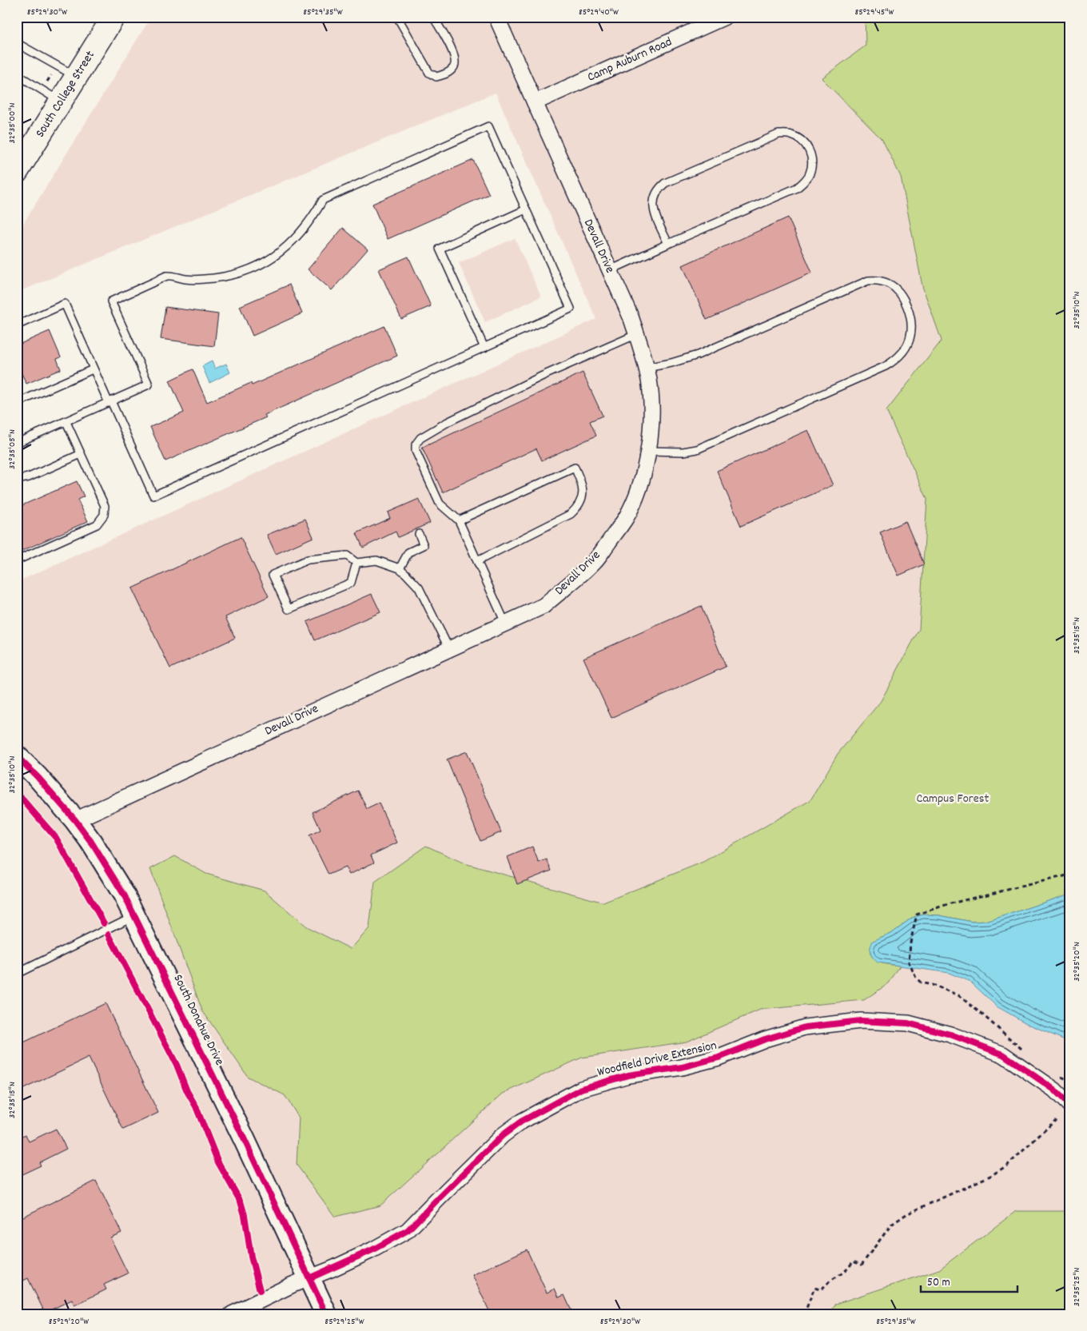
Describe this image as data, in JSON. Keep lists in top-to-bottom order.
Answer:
{
  "streets": {
    "main road": ["South College Street"],
    "street": [
      "Camp Auburn Road",
      "Devall Drive",
      "South Donahue Drive",
      "Woodfield Drive Extension"
    ]
  },
  "crossings": [
    ["Camp Auburn Road", "Devall Drive"],
    ["Devall Drive", "South Donahue Drive"],
    ["South Donahue Drive", "Woodfield Drive Extension"]
  ],
  "parks": ["Campus Forest"],
  "scale_bar": "50 m",
  "coordinates": [
    "85°29'30\"W",
    "85°29'35\"W",
    "85°29'40\"W",
    "85°29'45\"W",
    "32°35'00\"N",
    "32°35'10\"N",
    "32°35'05\"N",
    "32°35'15\"N",
    "32°35'20\"N",
    "32°35'25\"N",
    "85°29'20\"W",
    "85°29'25\"W"
  ]
}
